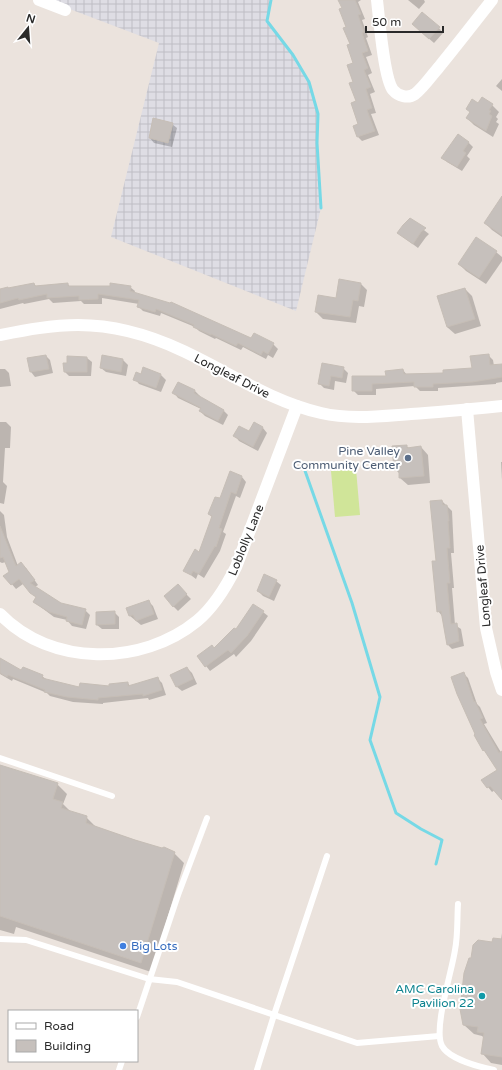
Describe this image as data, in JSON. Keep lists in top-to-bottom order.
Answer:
{
  "streets": {
    "street": ["Longleaf Drive", "Loblolly Lane"]
  },
  "crossings": [
    ["Longleaf Drive", "Loblolly Lane"]
  ],
  "places": ["Pine Valley Community Center", "Big Lots", "AMC Carolina Pavilion 22"],
  "legend": ["Road", "Building"],
  "scale_bar": "50 m",
  "north": "top"
}
